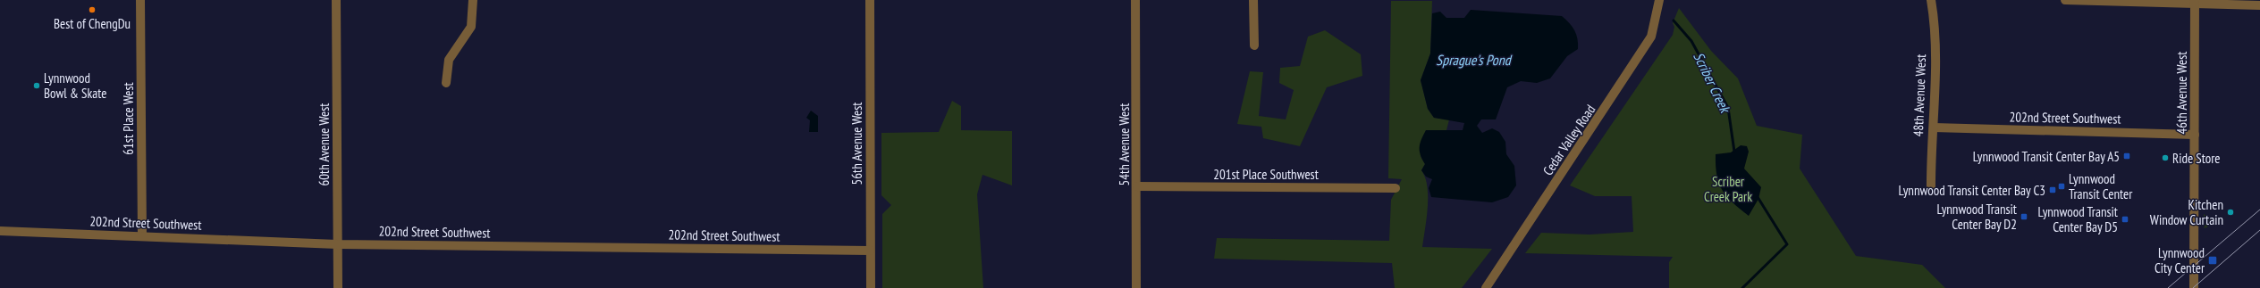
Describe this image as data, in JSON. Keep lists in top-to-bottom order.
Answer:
{
  "streets": {
    "street": [
      "46th Avenue West",
      "48th Avenue West",
      "202nd Street Southwest",
      "61st Place West",
      "Cedar Valley Road",
      "56th Avenue West",
      "60th Avenue West",
      "54th Avenue West",
      "201st Place Southwest"
    ]
  },
  "crossings": [
    ["46th Avenue West", "202nd Street Southwest"],
    ["48th Avenue West", "202nd Street Southwest"],
    ["202nd Street Southwest", "61st Place West"],
    ["202nd Street Southwest", "56th Avenue West"],
    ["202nd Street Southwest", "60th Avenue West"],
    ["54th Avenue West", "201st Place Southwest"]
  ],
  "water": ["Sprague's Pond", "Scriber Creek"],
  "parks": ["Scriber Creek Park"],
  "places": {
    "other": [
      "Best of ChengDu",
      "Lynnwood Bowl & Skate",
      "Ride Store",
      "Kitchen Window Curtain"
    ],
    "transit": [
      "Lynnwood Transit Center Bay A5",
      "Lynnwood Transit Center",
      "Lynnwood Transit Center Bay C3",
      "Lynnwood Transit Center Bay D2",
      "Lynnwood Transit Center Bay D5",
      "Lynnwood City Center"
    ]
  }
}
